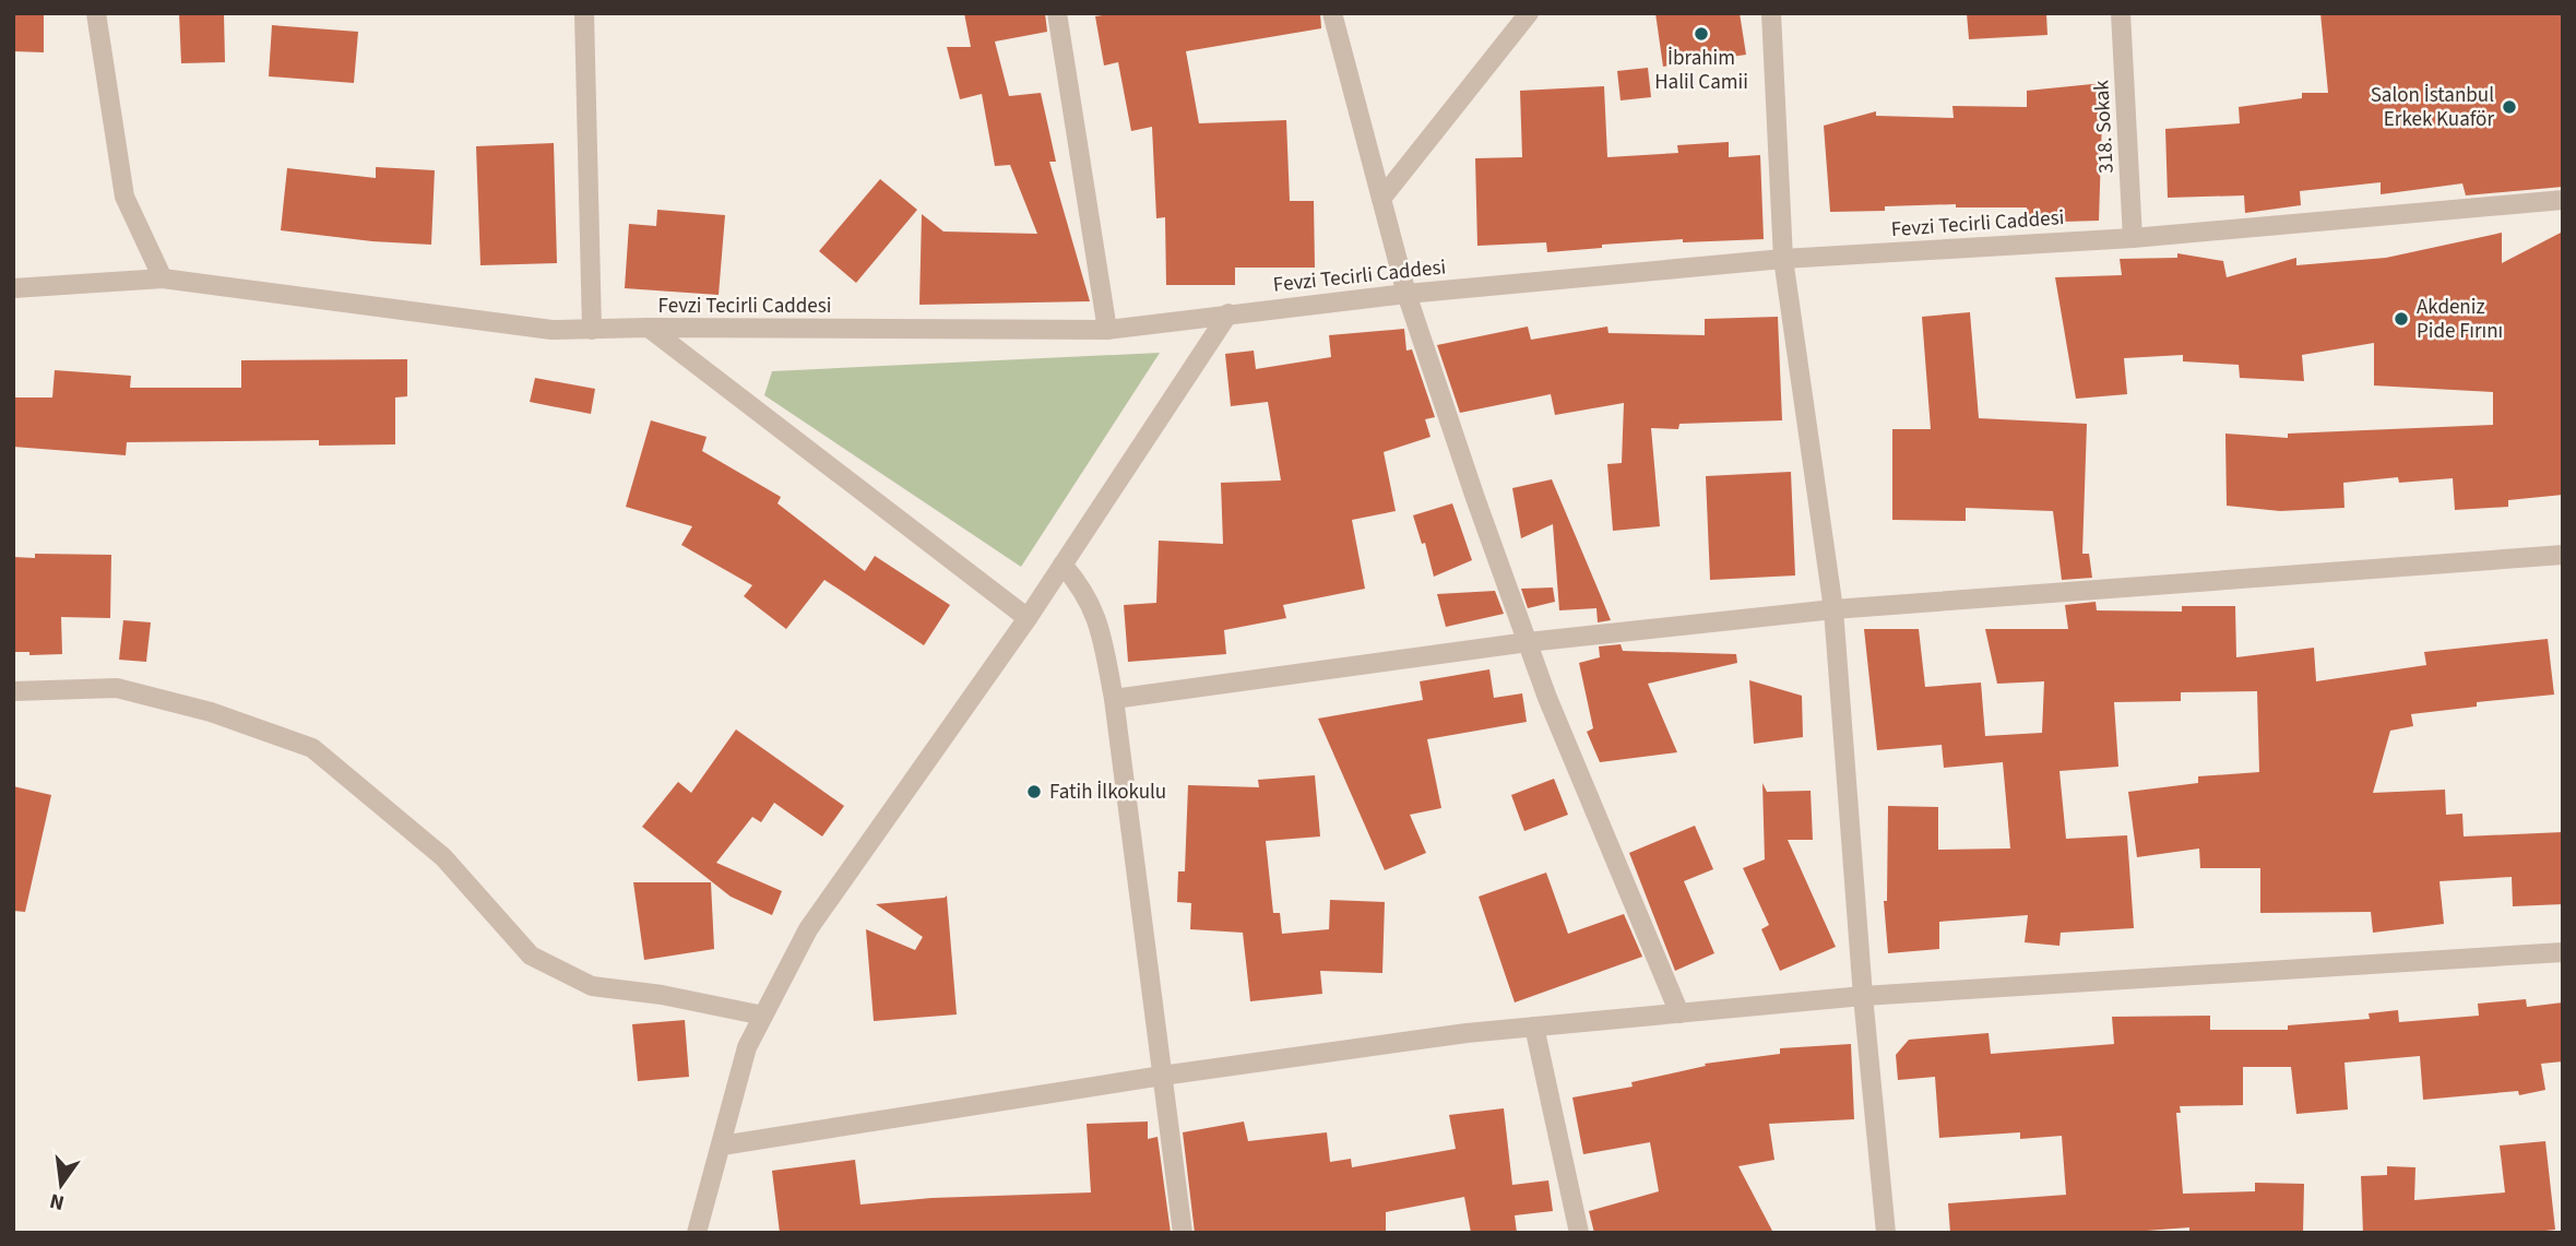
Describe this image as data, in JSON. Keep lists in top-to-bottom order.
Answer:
{
  "streets": {
    "street": ["318. Sokak", "Fevzi Tecirli Caddesi"]
  },
  "crossings": [
    ["318. Sokak", "Fevzi Tecirli Caddesi"]
  ],
  "places": [
    "İbrahim Halil Camii",
    "Salon İstanbul Erkek Kuaför",
    "Akdeniz Pide Fırını",
    "Fatih İlkokulu"
  ],
  "north": "bottom"
}
